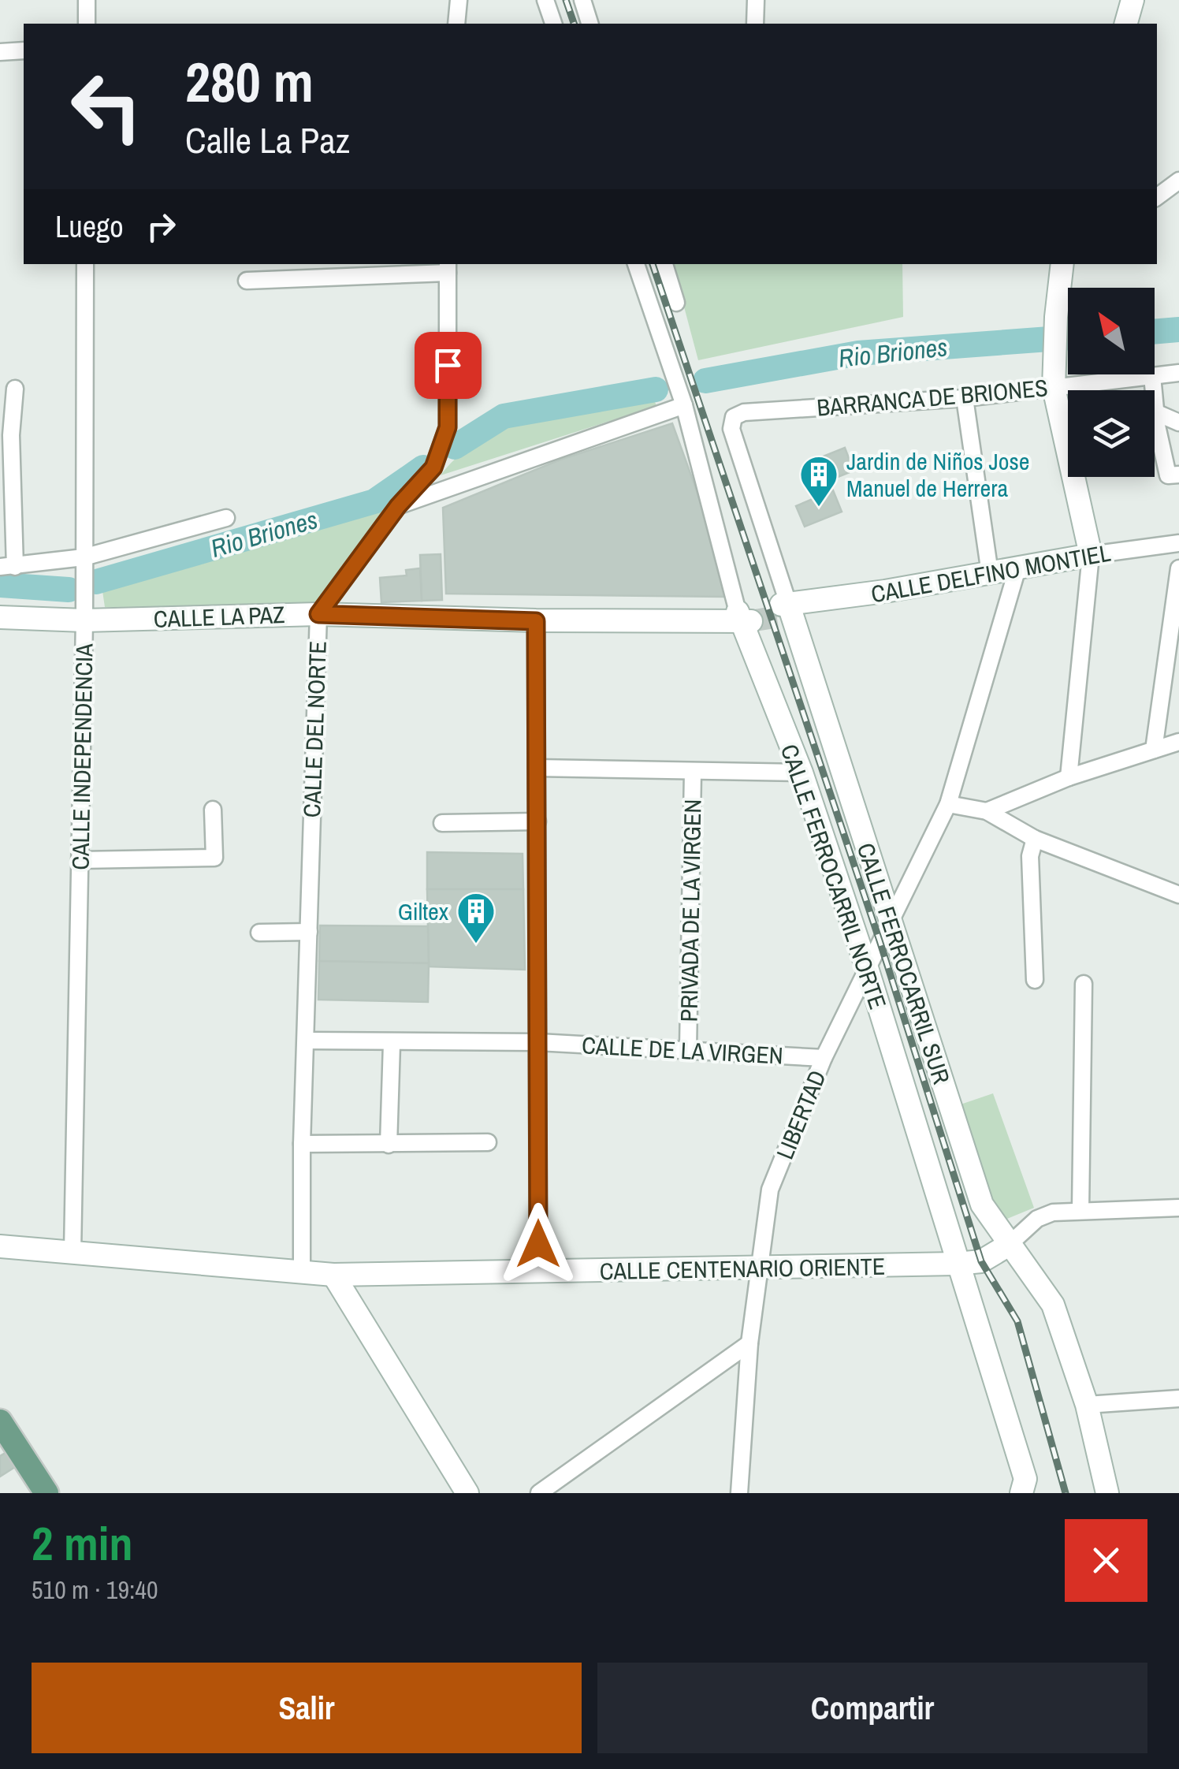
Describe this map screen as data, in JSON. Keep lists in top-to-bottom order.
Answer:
{
  "streets": {
    "main road": [
      "CALLE DELFINO MONTIEL",
      "CALLE LA PAZ",
      "CALLE FERROCARRIL NORTE",
      "CALLE FERROCARRIL SUR",
      "CALLE CENTENARIO ORIENTE"
    ],
    "street": [
      "BARRANCA DE BRIONES",
      "CALLE DEL NORTE",
      "CALLE INDEPENDENCIA",
      "PRIVADA DE LA VIRGEN",
      "CALLE DE LA VIRGEN",
      "LIBERTAD"
    ]
  },
  "crossings": [
    ["BARRANCA DE BRIONES", "CALLE FERROCARRIL SUR"],
    ["CALLE DELFINO MONTIEL", "CALLE FERROCARRIL SUR"],
    ["CALLE DELFINO MONTIEL", "LIBERTAD"],
    ["CALLE LA PAZ", "CALLE DEL NORTE"],
    ["CALLE LA PAZ", "CALLE INDEPENDENCIA"],
    ["CALLE LA PAZ", "CALLE FERROCARRIL NORTE"],
    ["CALLE DEL NORTE", "CALLE DE LA VIRGEN"],
    ["CALLE DEL NORTE", "CALLE CENTENARIO ORIENTE"],
    ["CALLE INDEPENDENCIA", "CALLE CENTENARIO ORIENTE"],
    ["CALLE FERROCARRIL NORTE", "LIBERTAD"],
    ["CALLE FERROCARRIL NORTE", "CALLE CENTENARIO ORIENTE"],
    ["PRIVADA DE LA VIRGEN", "CALLE DE LA VIRGEN"],
    ["CALLE FERROCARRIL SUR", "LIBERTAD"],
    ["CALLE FERROCARRIL SUR", "CALLE CENTENARIO ORIENTE"],
    ["CALLE DE LA VIRGEN", "LIBERTAD"],
    ["LIBERTAD", "CALLE CENTENARIO ORIENTE"]
  ],
  "water": ["Rio Briones"],
  "places": {
    "building": ["Jardin de Niños Jose Manuel de Herrera", "Giltex"]
  },
  "north": "top left",
  "page": {
    "turn": ["280 m", "Calle La Paz"],
    "then": "Luego",
    "heading": ["2 min", "510 m · 19:40"],
    "buttons": ["Salir", "Compartir"]
  }
}
